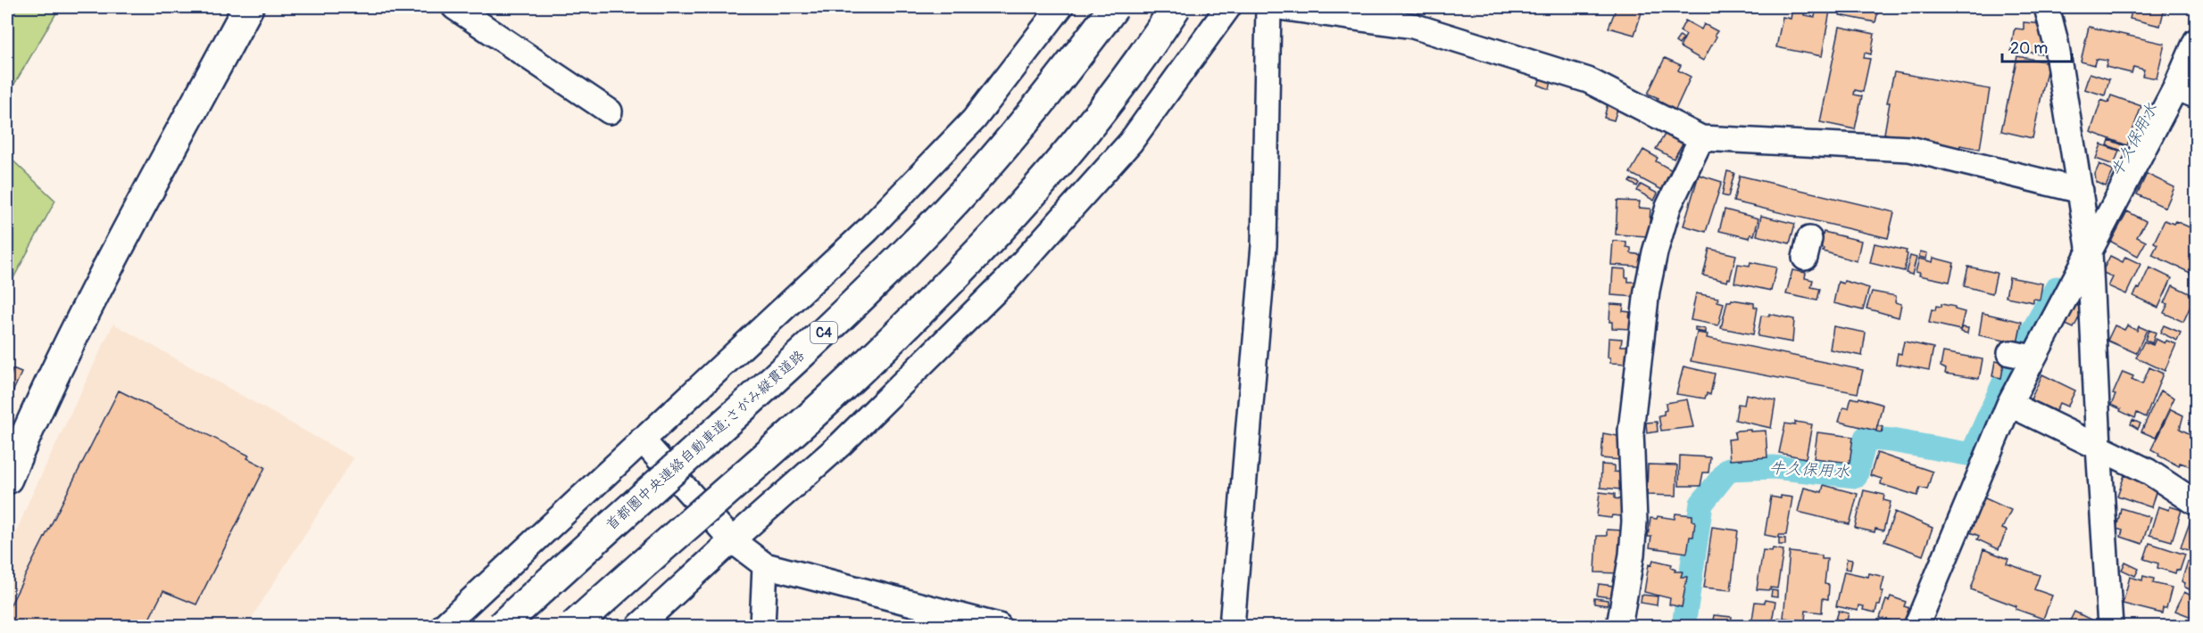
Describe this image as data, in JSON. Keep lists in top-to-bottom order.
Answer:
{
  "streets": {
    "main road": ["C4", "首都圏中央連絡自動車道;さがみ縦貫道路"]
  },
  "water": ["牛久保用水"],
  "scale_bar": "20 m"
}
